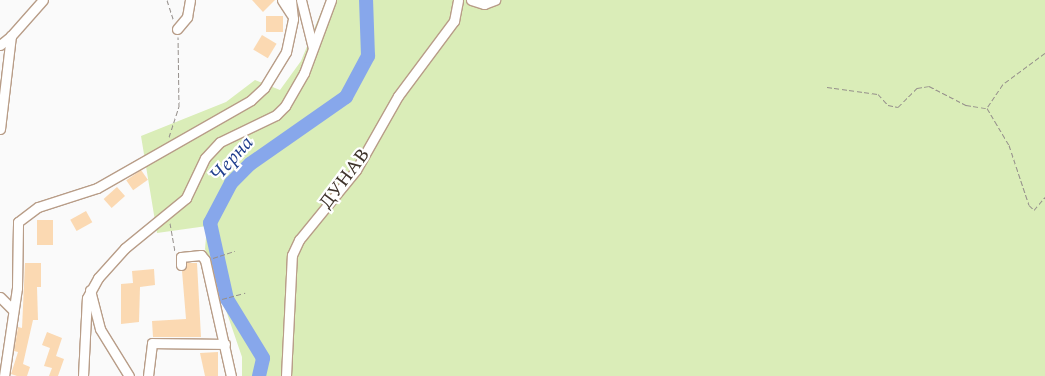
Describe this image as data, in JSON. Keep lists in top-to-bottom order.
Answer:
{
  "streets": {
    "street": ["ДУНАВ"]
  },
  "water": ["Черна"]
}
